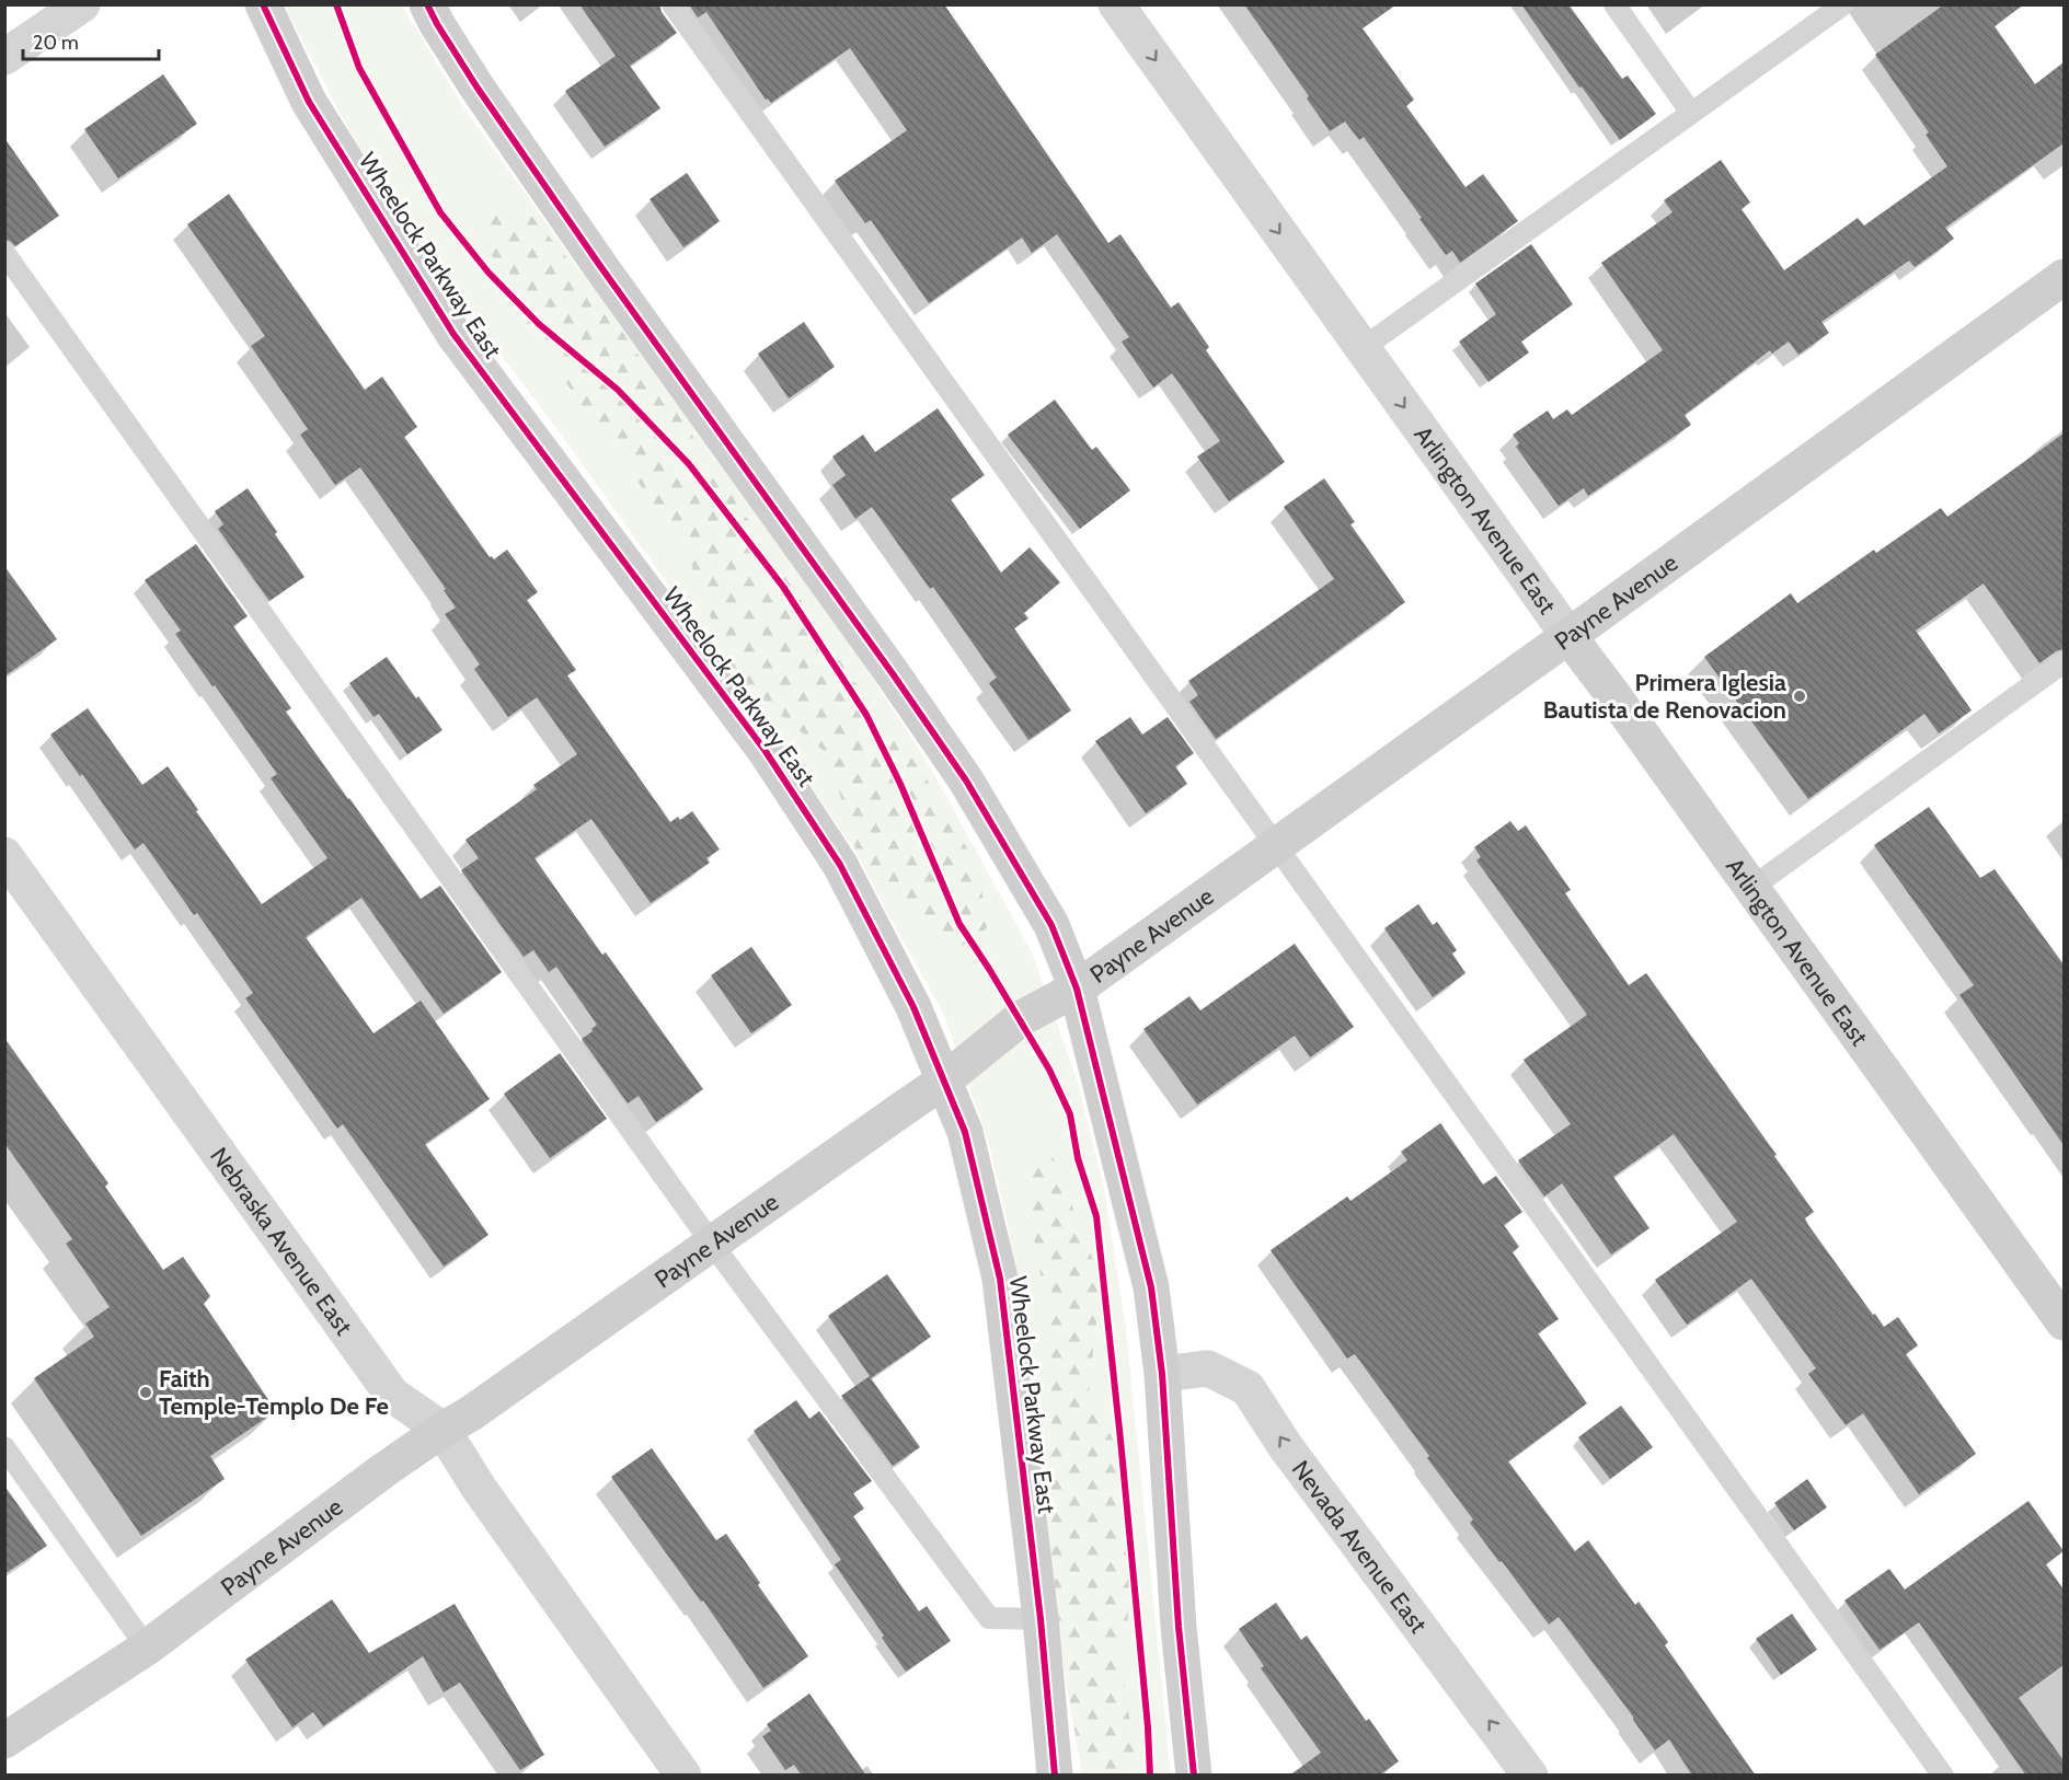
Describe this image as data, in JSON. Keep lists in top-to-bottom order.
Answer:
{
  "streets": {
    "street": [
      "Wheelock Parkway East",
      "Arlington Avenue East",
      "Payne Avenue",
      "Nebraska Avenue East",
      "Nevada Avenue East"
    ]
  },
  "crossings": [
    ["Wheelock Parkway East", "Payne Avenue"],
    ["Arlington Avenue East", "Payne Avenue"],
    ["Payne Avenue", "Nebraska Avenue East"]
  ],
  "one_way": ["Arlington Avenue East", "Nevada Avenue East"],
  "places": ["Primera Iglesia Bautista de Renovacion", "Faith Temple-Templo De Fe"],
  "scale_bar": "20 m"
}
